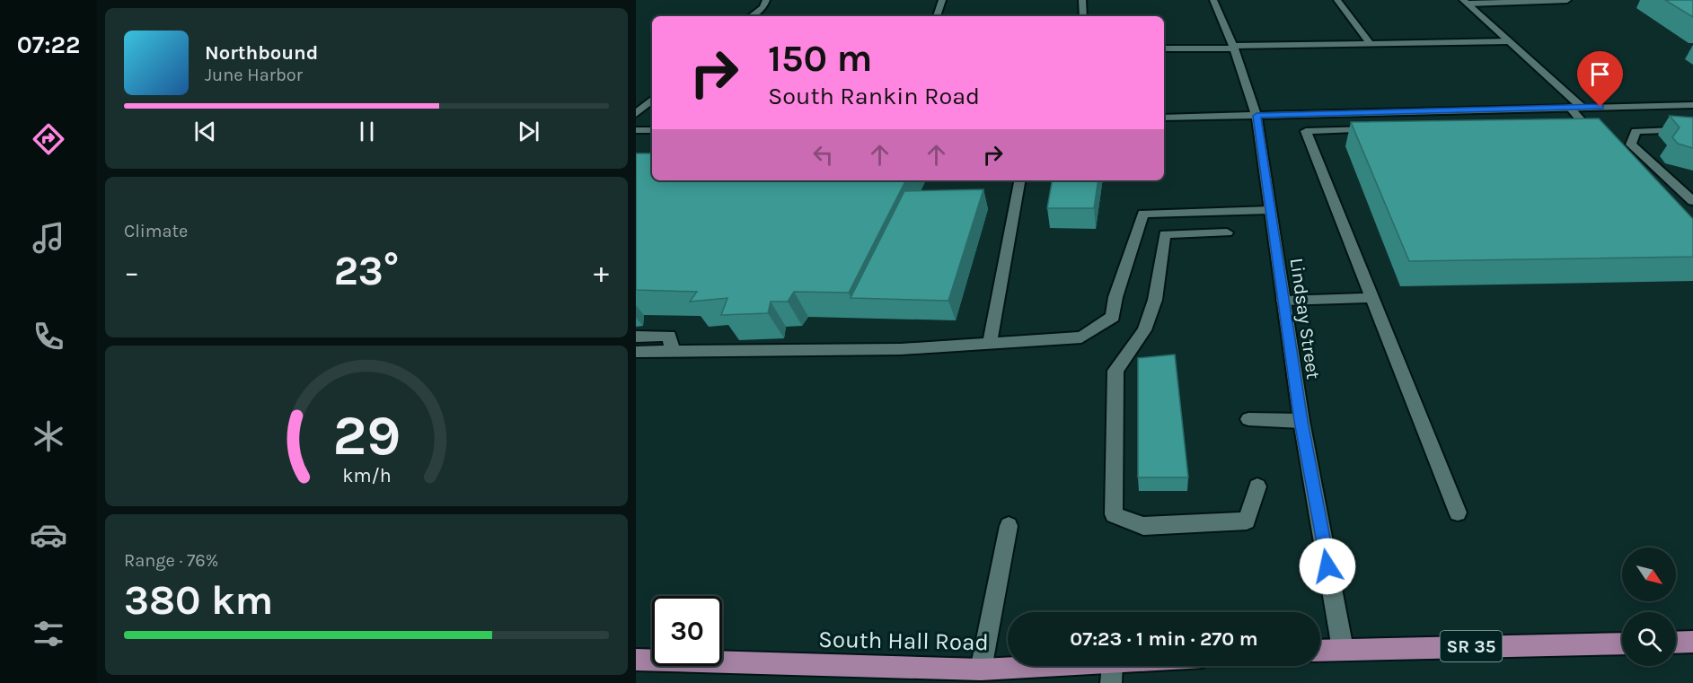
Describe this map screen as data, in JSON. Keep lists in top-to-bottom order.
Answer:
{
  "streets": {
    "main road": ["South Hall Road", "SR 35"],
    "street": ["Lindsay Street"]
  },
  "crossings": [
    ["Lindsay Street", "SR 35"]
  ],
  "north": "bottom right",
  "page": {
    "tabs": "07:22",
    "turn": ["150 m", "South Rankin Road"],
    "song": ["Northbound", "June Harbor"],
    "tile": [
      "Climate",
      ["Range · 76%", "380 km"]
    ],
    "heat": ["−", "23°", "+"],
    "limit": "30",
    "trip": "07:23 · 1 min · 270 m",
    "gauge": ["29", "km/h"]
  }
}
